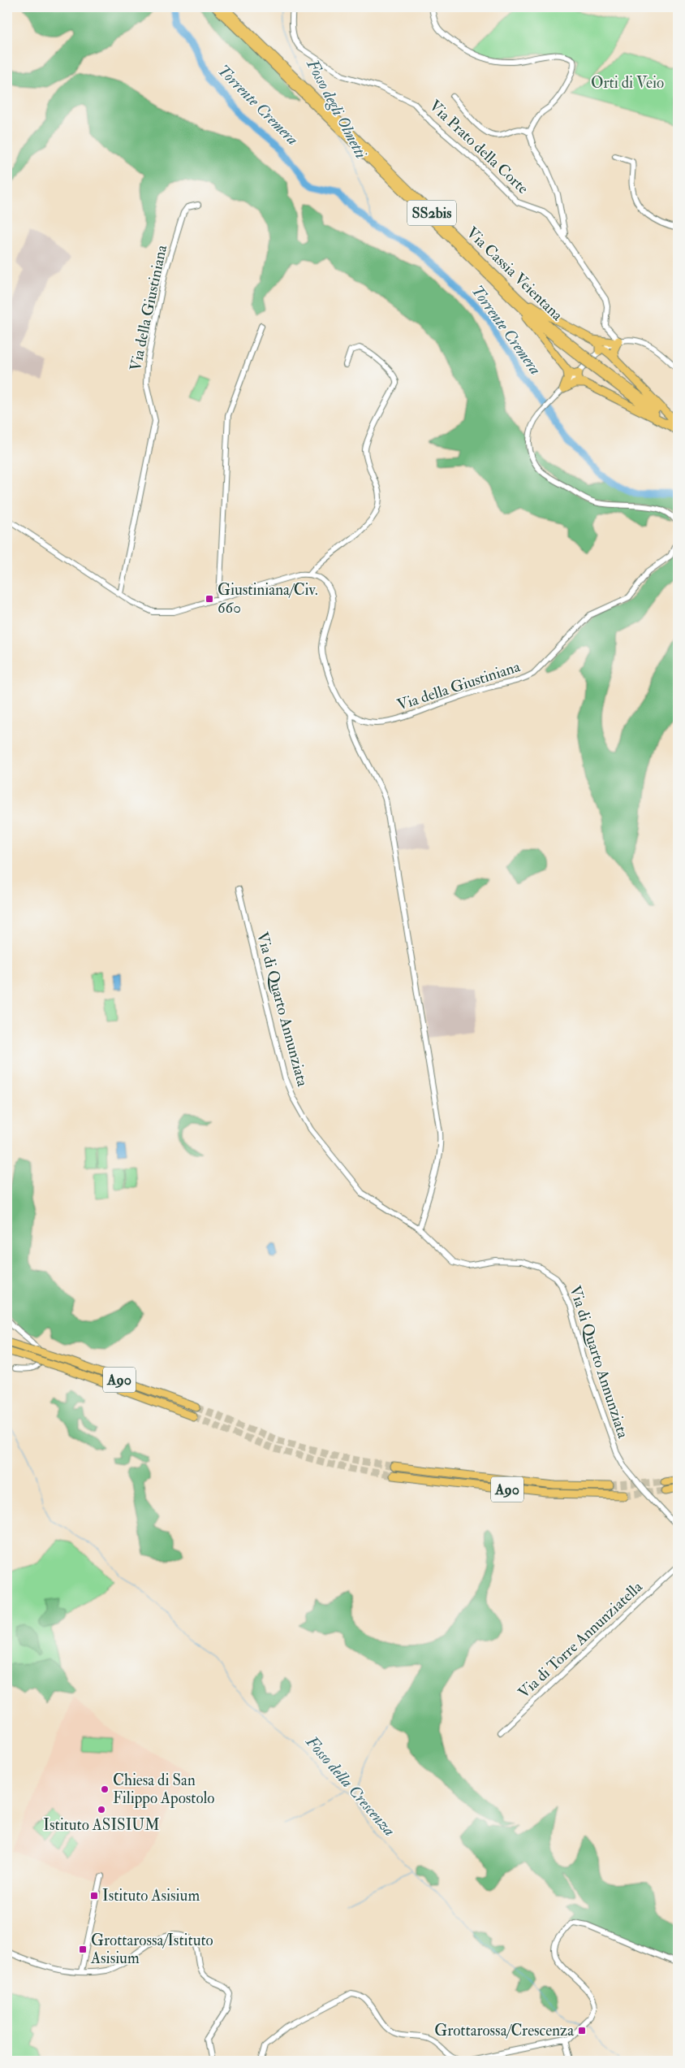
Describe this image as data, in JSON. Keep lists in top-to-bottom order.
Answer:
{
  "streets": {
    "highway": ["SS2bis", "Via Cassia Veientana", "A90"],
    "street": [
      "Via Prato della Corte",
      "Via della Giustiniana",
      "Via di Quarto Annunziata",
      "Via di Torre Annunziatella"
    ]
  },
  "water": ["Torrente Cremera", "Fosso degli Olmetti", "Fosso della Crescenza"],
  "parks": ["Orti di Veio"],
  "places": {
    "transit": [
      "Giustiniana/Civ. 660",
      "Istituto Asisium",
      "Grottarossa/Istituto Asisium",
      "Grottarossa/Crescenza"
    ],
    "other": ["Chiesa di San Filippo Apostolo", "Istituto ASISIUM"]
  }
}
